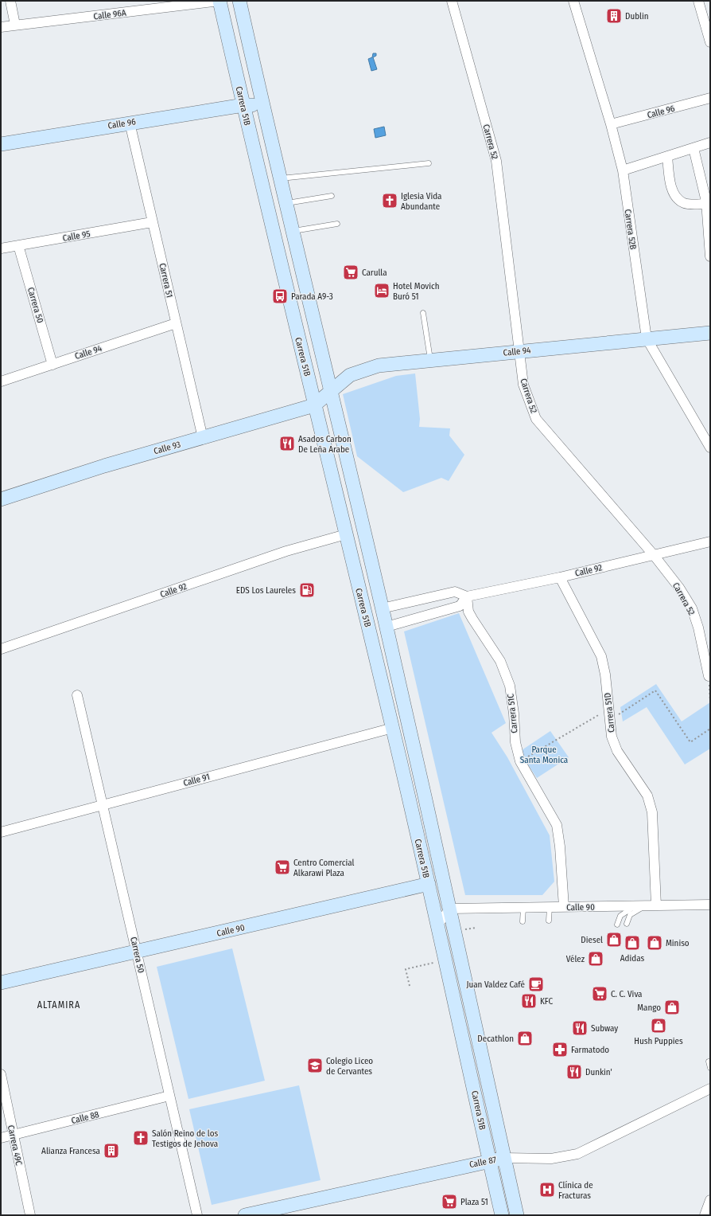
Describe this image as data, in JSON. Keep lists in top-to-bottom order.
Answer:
{
  "streets": {
    "main road": [
      "Carrera 51B",
      "Calle 96",
      "Calle 94",
      "Calle 93",
      "Calle 90",
      "Calle 87"
    ],
    "street": [
      "Calle 96A",
      "Carrera 52",
      "Carrera 52B",
      "Calle 95",
      "Carrera 51",
      "Carrera 50",
      "Calle 92",
      "Carrera 51D",
      "Carrera 51C",
      "Calle 91",
      "Calle 88",
      "Carrera 49C"
    ]
  },
  "crossings": [
    ["Calle 96A", "Carrera 51B"],
    ["Carrera 51B", "Calle 96"],
    ["Carrera 51B", "Calle 94"],
    ["Carrera 51B", "Calle 93"],
    ["Carrera 51B", "Calle 92"],
    ["Carrera 51B", "Calle 91"],
    ["Carrera 51B", "Calle 90"],
    ["Carrera 51B", "Calle 87"],
    ["Calle 96", "Carrera 52B"],
    ["Calle 96", "Carrera 51"],
    ["Carrera 52", "Calle 94"],
    ["Carrera 52", "Calle 92"],
    ["Carrera 52B", "Calle 94"],
    ["Calle 95", "Carrera 51"],
    ["Calle 95", "Carrera 50"],
    ["Carrera 51", "Calle 94"],
    ["Carrera 51", "Calle 93"],
    ["Carrera 50", "Calle 94"],
    ["Carrera 50", "Calle 91"],
    ["Carrera 50", "Calle 90"],
    ["Carrera 50", "Calle 88"],
    ["Calle 94", "Calle 93"],
    ["Calle 92", "Carrera 51D"],
    ["Calle 92", "Carrera 51C"],
    ["Carrera 51D", "Calle 90"],
    ["Carrera 51C", "Calle 90"],
    ["Calle 88", "Carrera 49C"]
  ],
  "districts": ["ALTAMIRA"],
  "parks": ["Parque Santa Monica"],
  "places": {
    "building": ["Dublin", "Alianza Francesa"],
    "church": ["Iglesia Vida Abundante", "Salón Reino de los Testigos de Jehova"],
    "supermarket": [
      "Carulla",
      "Centro Comercial Alkarawi Plaza",
      "C. C. Viva",
      "Plaza 51"
    ],
    "hotel": ["Hotel Movich Buró 51"],
    "bus stop": ["Parada A9-3"],
    "restaurant": [
      "Asados Carbon De Leña Arabe",
      "KFC",
      "Subway",
      "Dunkin'"
    ],
    "fuel station": ["EDS Los Laureles"],
    "shop": [
      "Diesel",
      "Adidas",
      "Miniso",
      "Vélez",
      "Mango",
      "Hush Puppies",
      "Decathlon"
    ],
    "cafe": ["Juan Valdez Café"],
    "pharmacy": ["Farmatodo"],
    "school or university": ["Colegio Liceo de Cervantes"],
    "hospital": ["Clínica de Fracturas"]
  }
}
